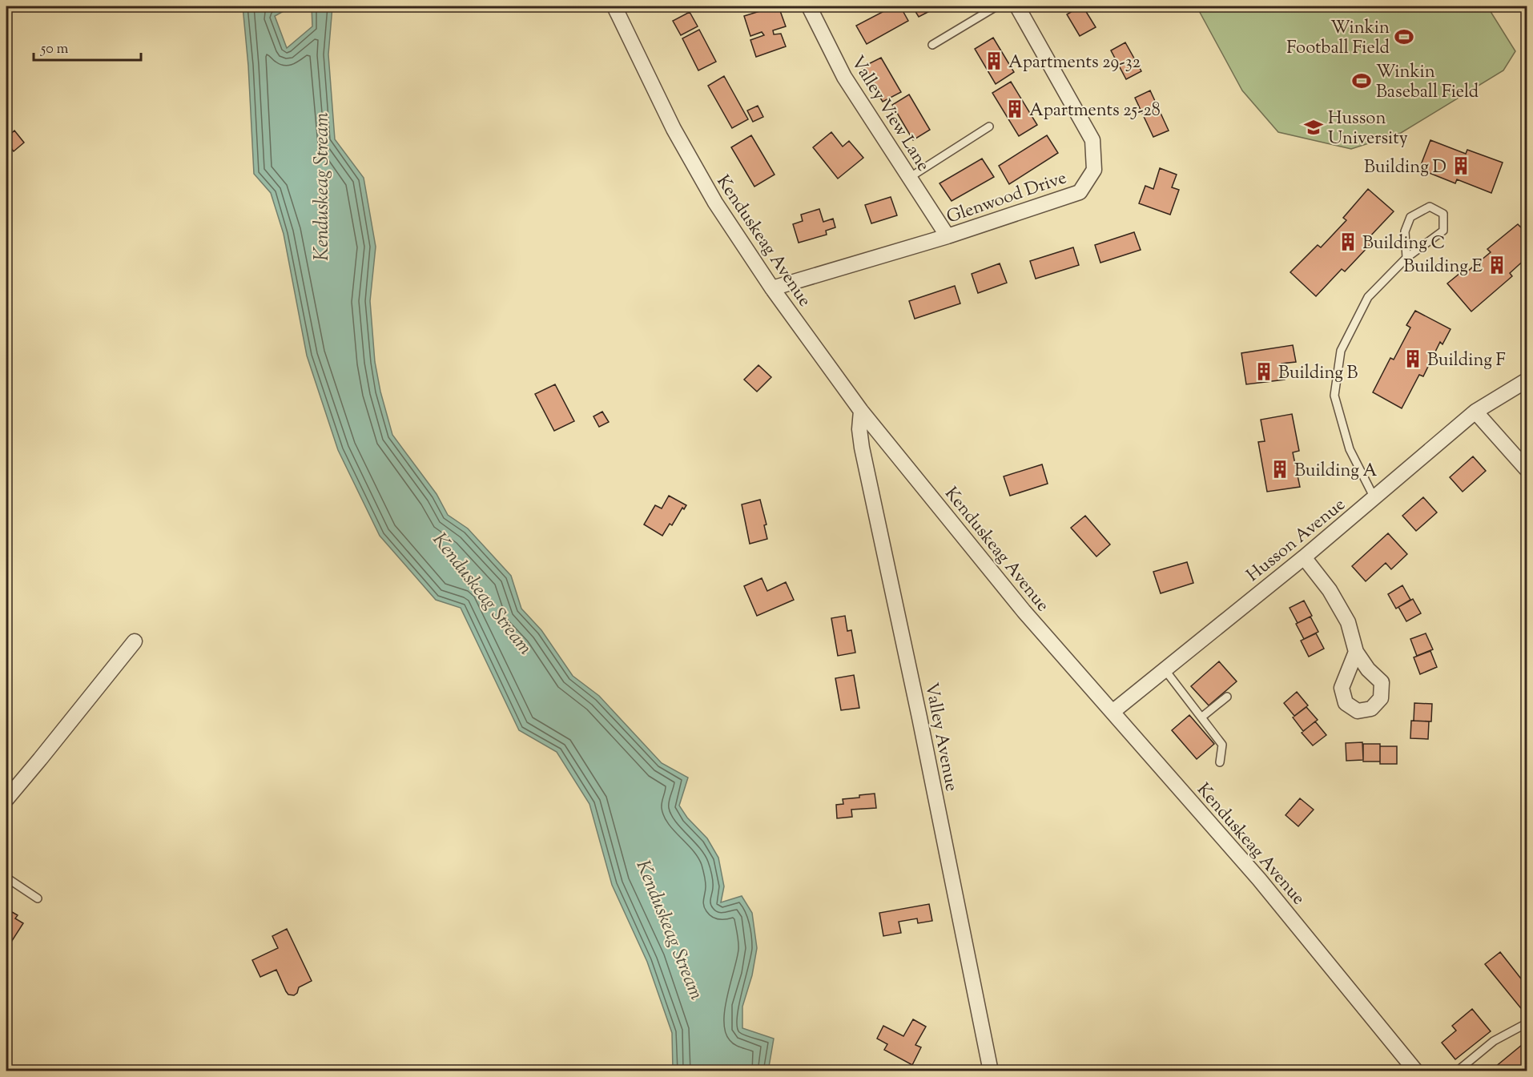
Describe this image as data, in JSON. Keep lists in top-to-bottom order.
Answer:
{
  "streets": {
    "street": [
      "Valley View Lane",
      "Glenwood Drive",
      "Kenduskeag Avenue",
      "Husson Avenue",
      "Valley Avenue"
    ]
  },
  "crossings": [
    ["Valley View Lane", "Glenwood Drive"],
    ["Glenwood Drive", "Kenduskeag Avenue"],
    ["Kenduskeag Avenue", "Husson Avenue"],
    ["Kenduskeag Avenue", "Valley Avenue"]
  ],
  "water": ["Kenduskeag Stream"],
  "places": {
    "sports": ["Winkin Football Field", "Winkin Baseball Field"],
    "building": [
      "Apartments 29-32",
      "Apartments 25-28",
      "Building D",
      "Building C",
      "Building E",
      "Building F",
      "Building B",
      "Building A"
    ],
    "school or university": ["Husson University"]
  },
  "scale_bar": "50 m"
}
